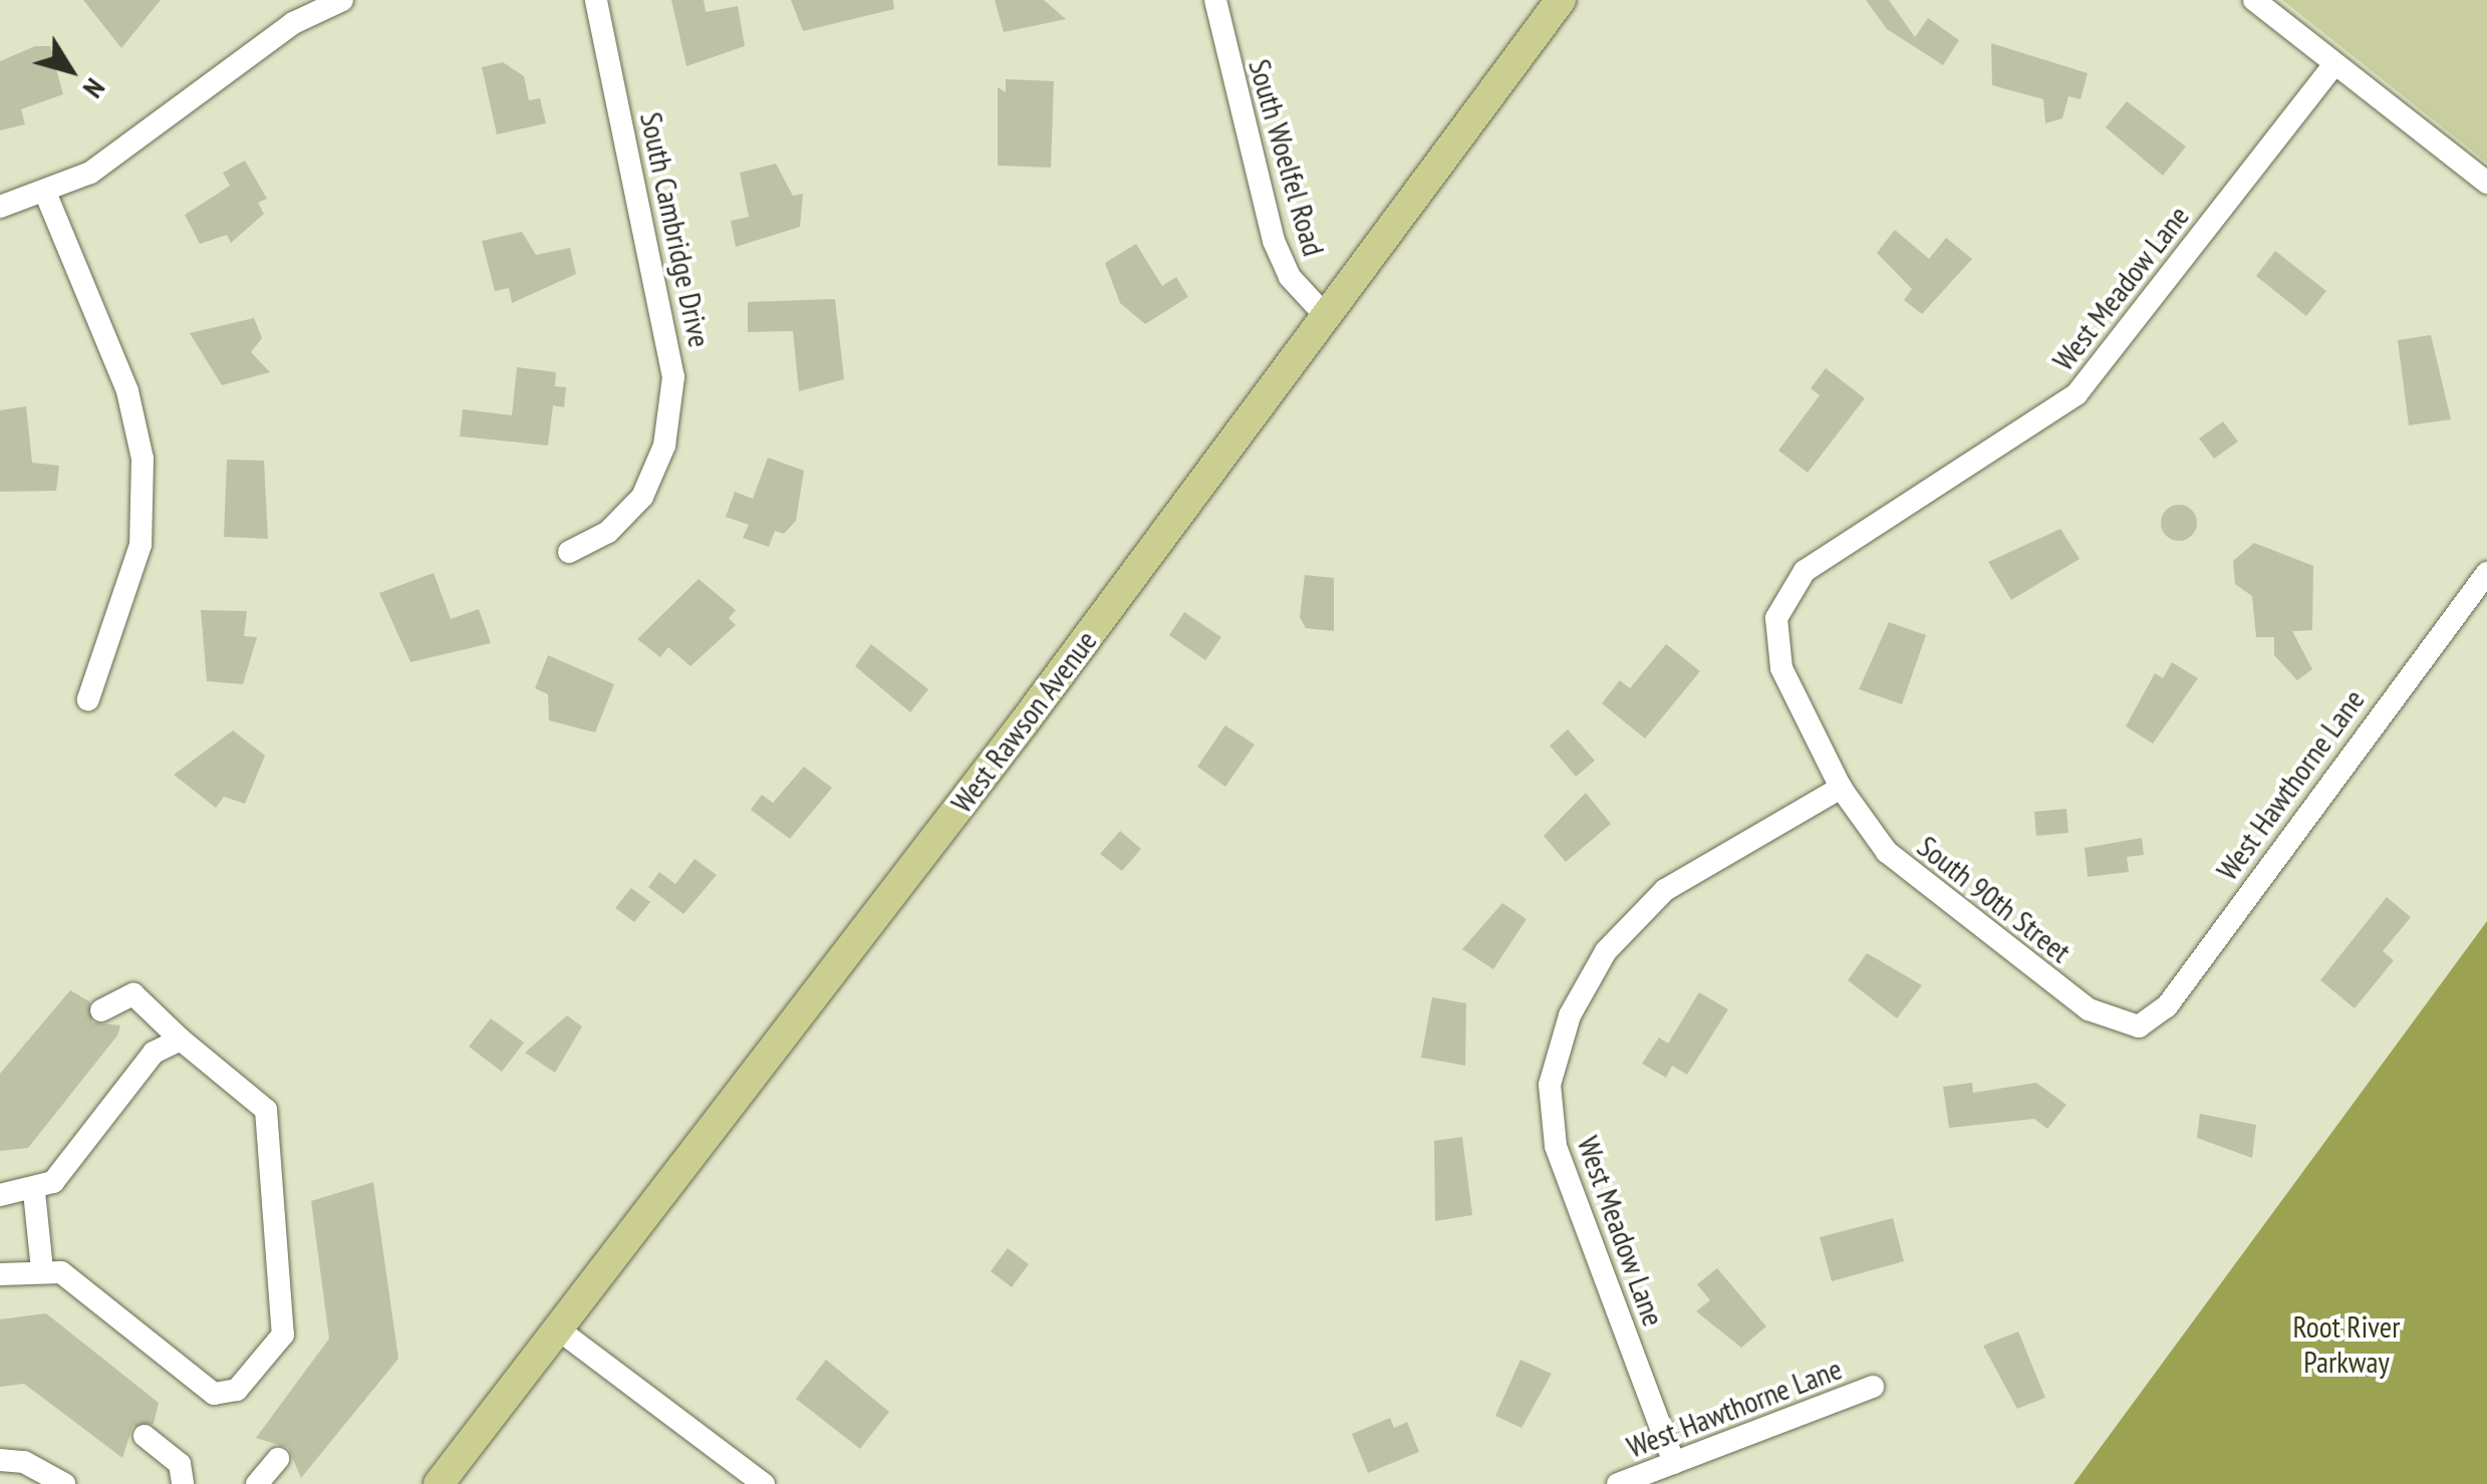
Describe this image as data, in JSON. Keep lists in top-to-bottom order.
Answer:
{
  "streets": {
    "main road": ["West Rawson Avenue"],
    "street": [
      "South Woelfel Road",
      "South Cambridge Drive",
      "West Meadow Lane",
      "West Hawthorne Lane",
      "South 90th Street"
    ]
  },
  "crossings": [
    ["South Woelfel Road", "West Rawson Avenue"],
    ["West Meadow Lane", "West Hawthorne Lane"],
    ["West Meadow Lane", "South 90th Street"],
    ["West Hawthorne Lane", "South 90th Street"]
  ],
  "parks": ["Root River Parkway"],
  "north": "bottom right"
}
